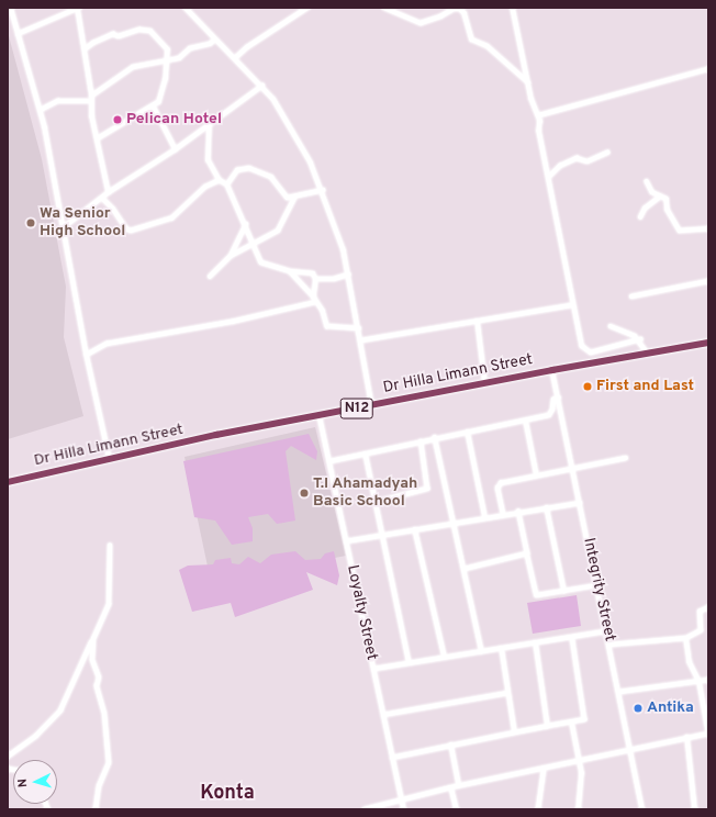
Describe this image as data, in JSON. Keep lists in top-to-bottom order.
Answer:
{
  "streets": {
    "highway": ["Dr Hilla Limann Street", "N12"],
    "street": ["Integrity Street", "Loyalty Street"]
  },
  "crossings": [
    ["Dr Hilla Limann Street", "Integrity Street"],
    ["Dr Hilla Limann Street", "Loyalty Street"]
  ],
  "districts": ["Konta"],
  "places": [
    "Pelican Hotel",
    "Wa Senior High School",
    "First and Last",
    "T.I Ahamadyah Basic School",
    "Antika"
  ],
  "north": "left"
}
